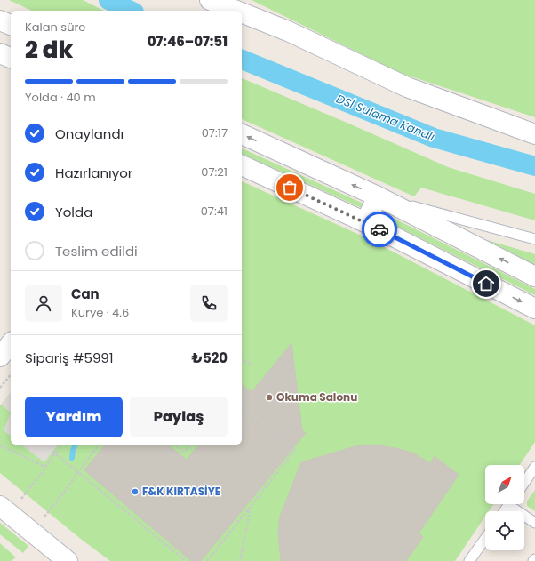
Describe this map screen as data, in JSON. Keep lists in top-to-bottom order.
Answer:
{
  "water": ["DSİ Sulama Kanalı"],
  "places": ["Okuma Salonu", "F&K KIRTASİYE"],
  "north": "top right",
  "page": {
    "heading": ["2 dk", "Kalan süre", "07:46–07:51"],
    "panel": [
      "Can",
      "Kurye · 4.6",
      "Sipariş #5991",
      "₺520"
    ],
    "bar": "Yolda · 40 m",
    "list": [
      ["Onaylandı", "07:17"],
      ["Hazırlanıyor", "07:21"],
      ["Yolda", "07:41"],
      "Teslim edildi"
    ],
    "buttons": ["Yardım", "Paylaş"]
  }
}
